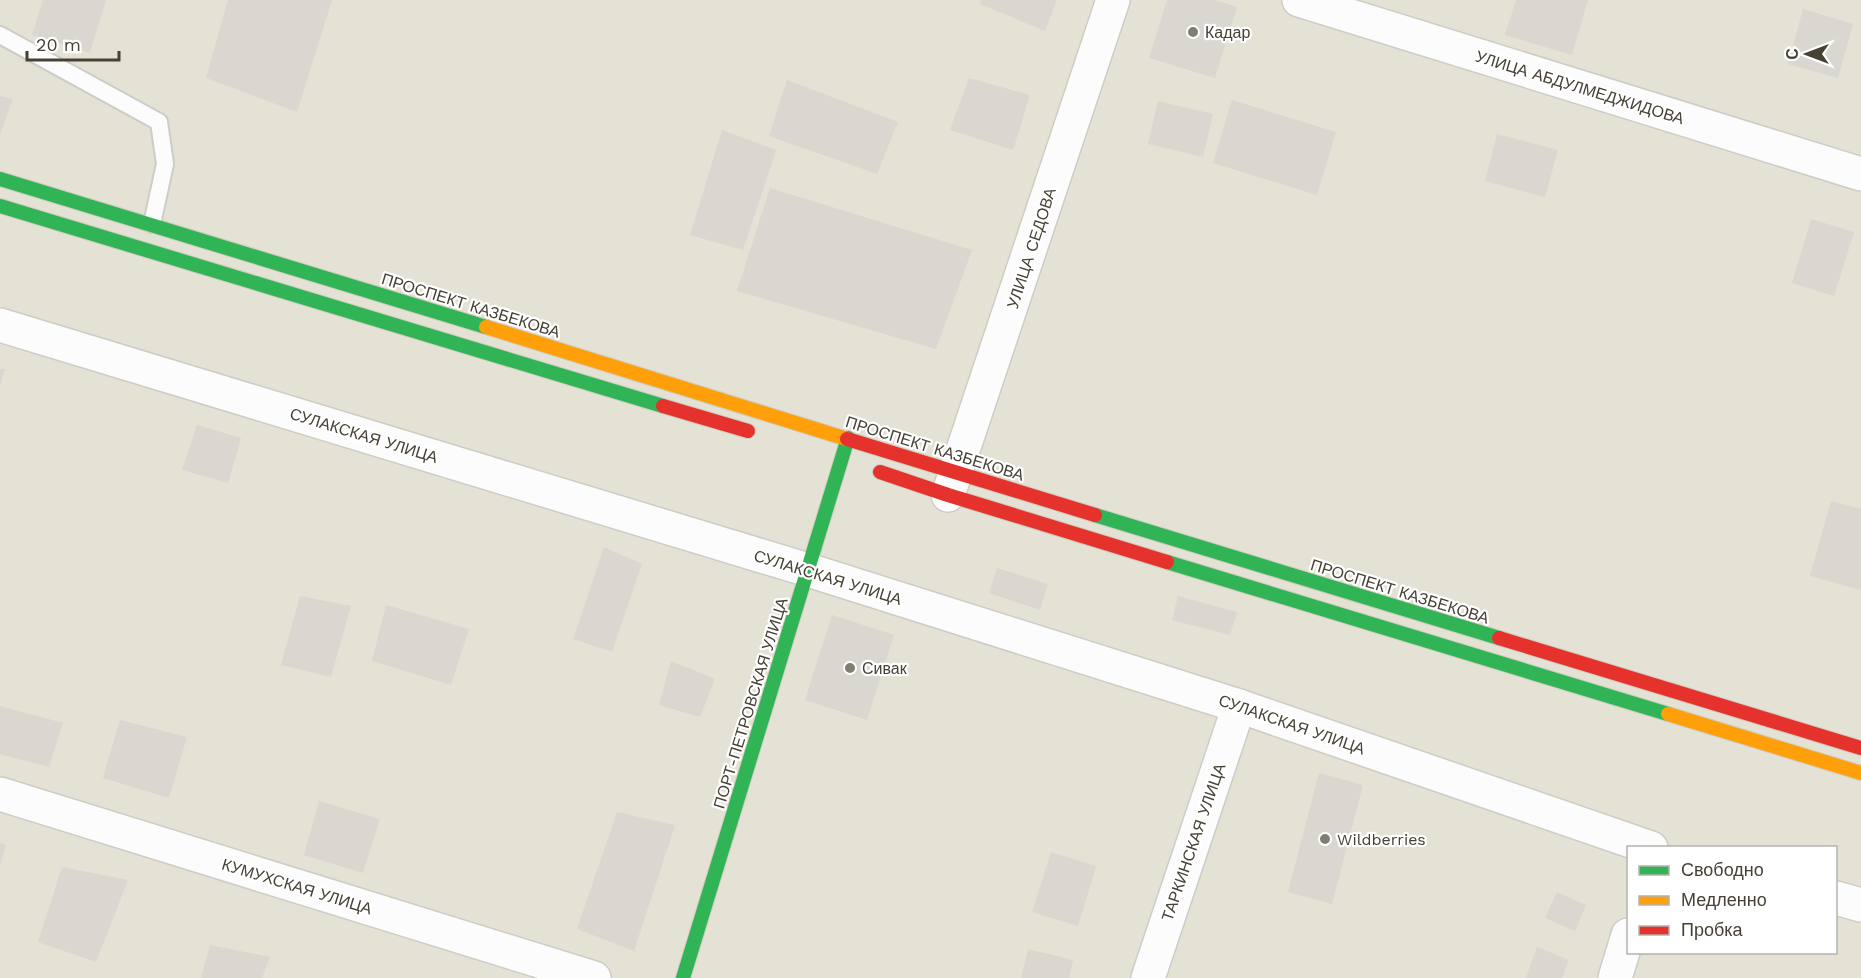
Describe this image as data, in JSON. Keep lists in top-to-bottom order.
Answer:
{
  "streets": {
    "main road": ["ПРОСПЕКТ КАЗБЕКОВА", "ПОРТ-ПЕТРОВСКАЯ УЛИЦА"],
    "street": [
      "УЛИЦА АБДУЛМЕДЖИДОВА",
      "УЛИЦА СЕДОВА",
      "СУЛАКСКАЯ УЛИЦА",
      "ТАРКИНСКАЯ УЛИЦА",
      "КУМУХСКАЯ УЛИЦА"
    ]
  },
  "crossings": [
    ["УЛИЦА СЕДОВА", "ПРОСПЕКТ КАЗБЕКОВА"],
    ["ПРОСПЕКТ КАЗБЕКОВА", "ПОРТ-ПЕТРОВСКАЯ УЛИЦА"],
    ["СУЛАКСКАЯ УЛИЦА", "ПОРТ-ПЕТРОВСКАЯ УЛИЦА"],
    ["СУЛАКСКАЯ УЛИЦА", "ТАРКИНСКАЯ УЛИЦА"]
  ],
  "places": ["Кадар", "Сивак", "Wildberries"],
  "legend": ["Свободно", "Медленно", "Пробка"],
  "scale_bar": "20 m",
  "north": "left"
}
